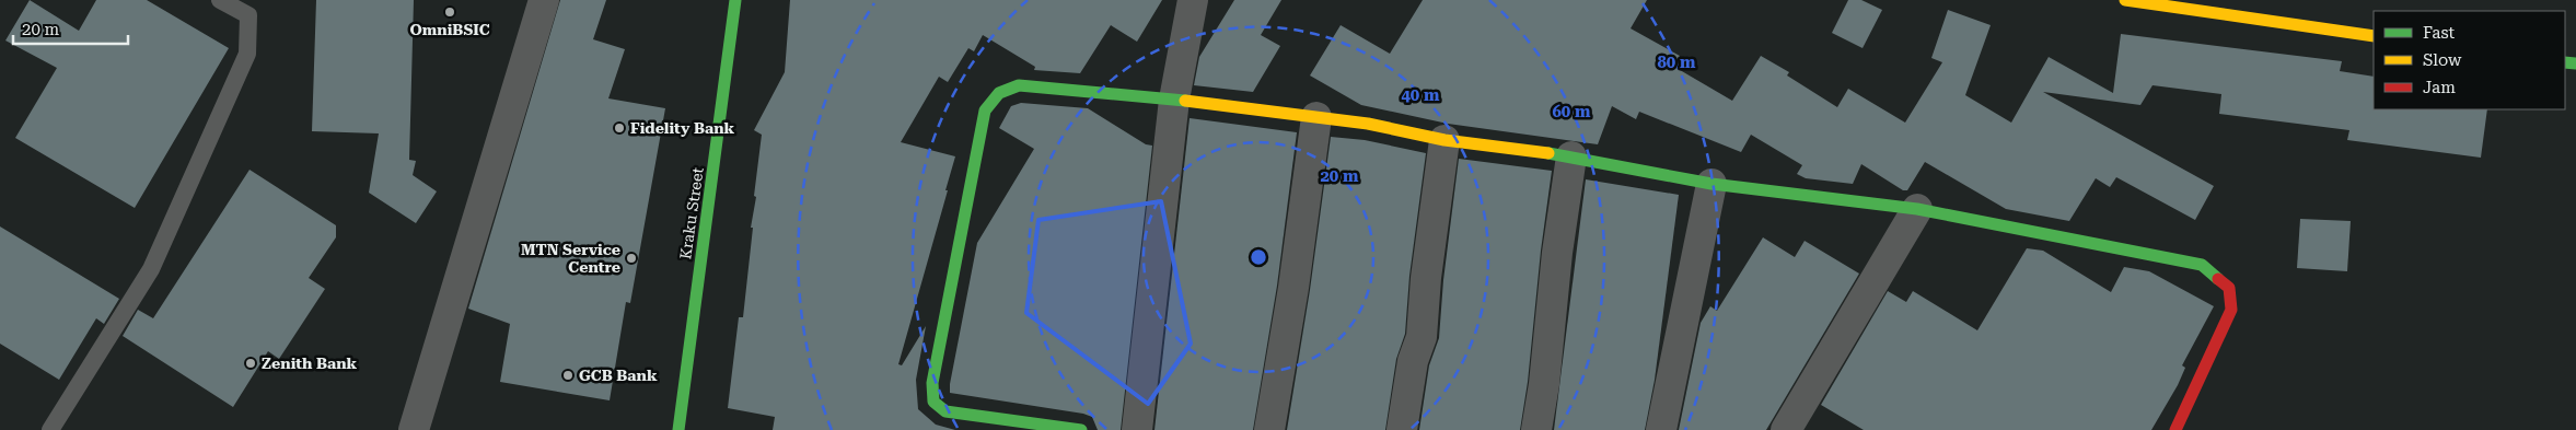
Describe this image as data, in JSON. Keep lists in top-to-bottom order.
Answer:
{
  "streets": {
    "street": ["Kraku Street"]
  },
  "places": [
    "OmniBSIC",
    "Fidelity Bank",
    "MTN Service Centre",
    "Zenith Bank",
    "GCB Bank"
  ],
  "legend": ["Fast", "Slow", "Jam"],
  "scale_bar": "20 m",
  "rings": [
    "80 m",
    "40 m",
    "60 m",
    "20 m"
  ]
}
